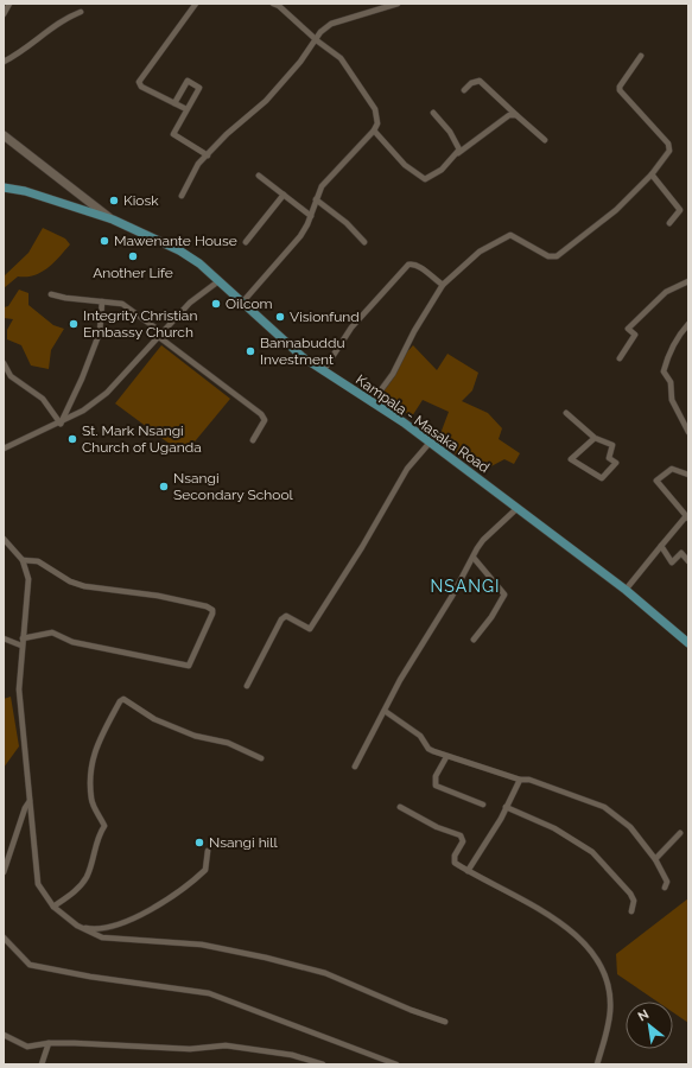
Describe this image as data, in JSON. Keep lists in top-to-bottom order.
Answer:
{
  "streets": {
    "main road": ["Kampala - Masaka Road"]
  },
  "districts": ["NSANGI"],
  "places": [
    "Kiosk",
    "Mawenante House",
    "Another Life",
    "Oilcom",
    "Visionfund",
    "Integrity Christian Embassy Church",
    "Bannabuddu Investment",
    "St. Mark Nsangi Church of Uganda",
    "Nsangi Secondary School",
    "Nsangi hill"
  ],
  "north": "top left"
}
